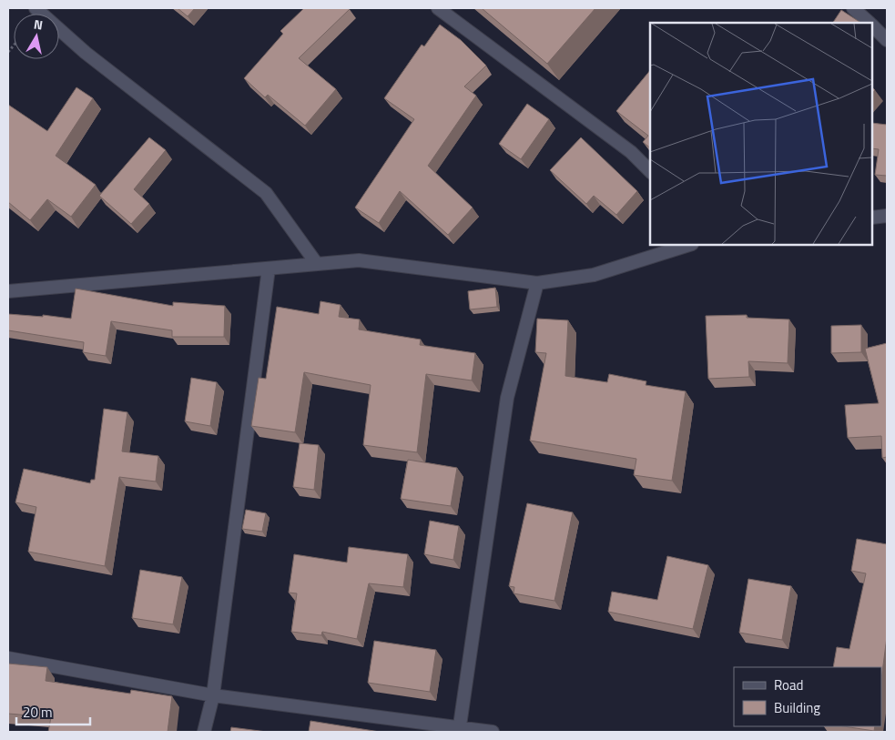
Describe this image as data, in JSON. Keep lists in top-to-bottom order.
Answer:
{
  "legend": ["Road", "Building"],
  "scale_bar": "20 m",
  "north": "top"
}
